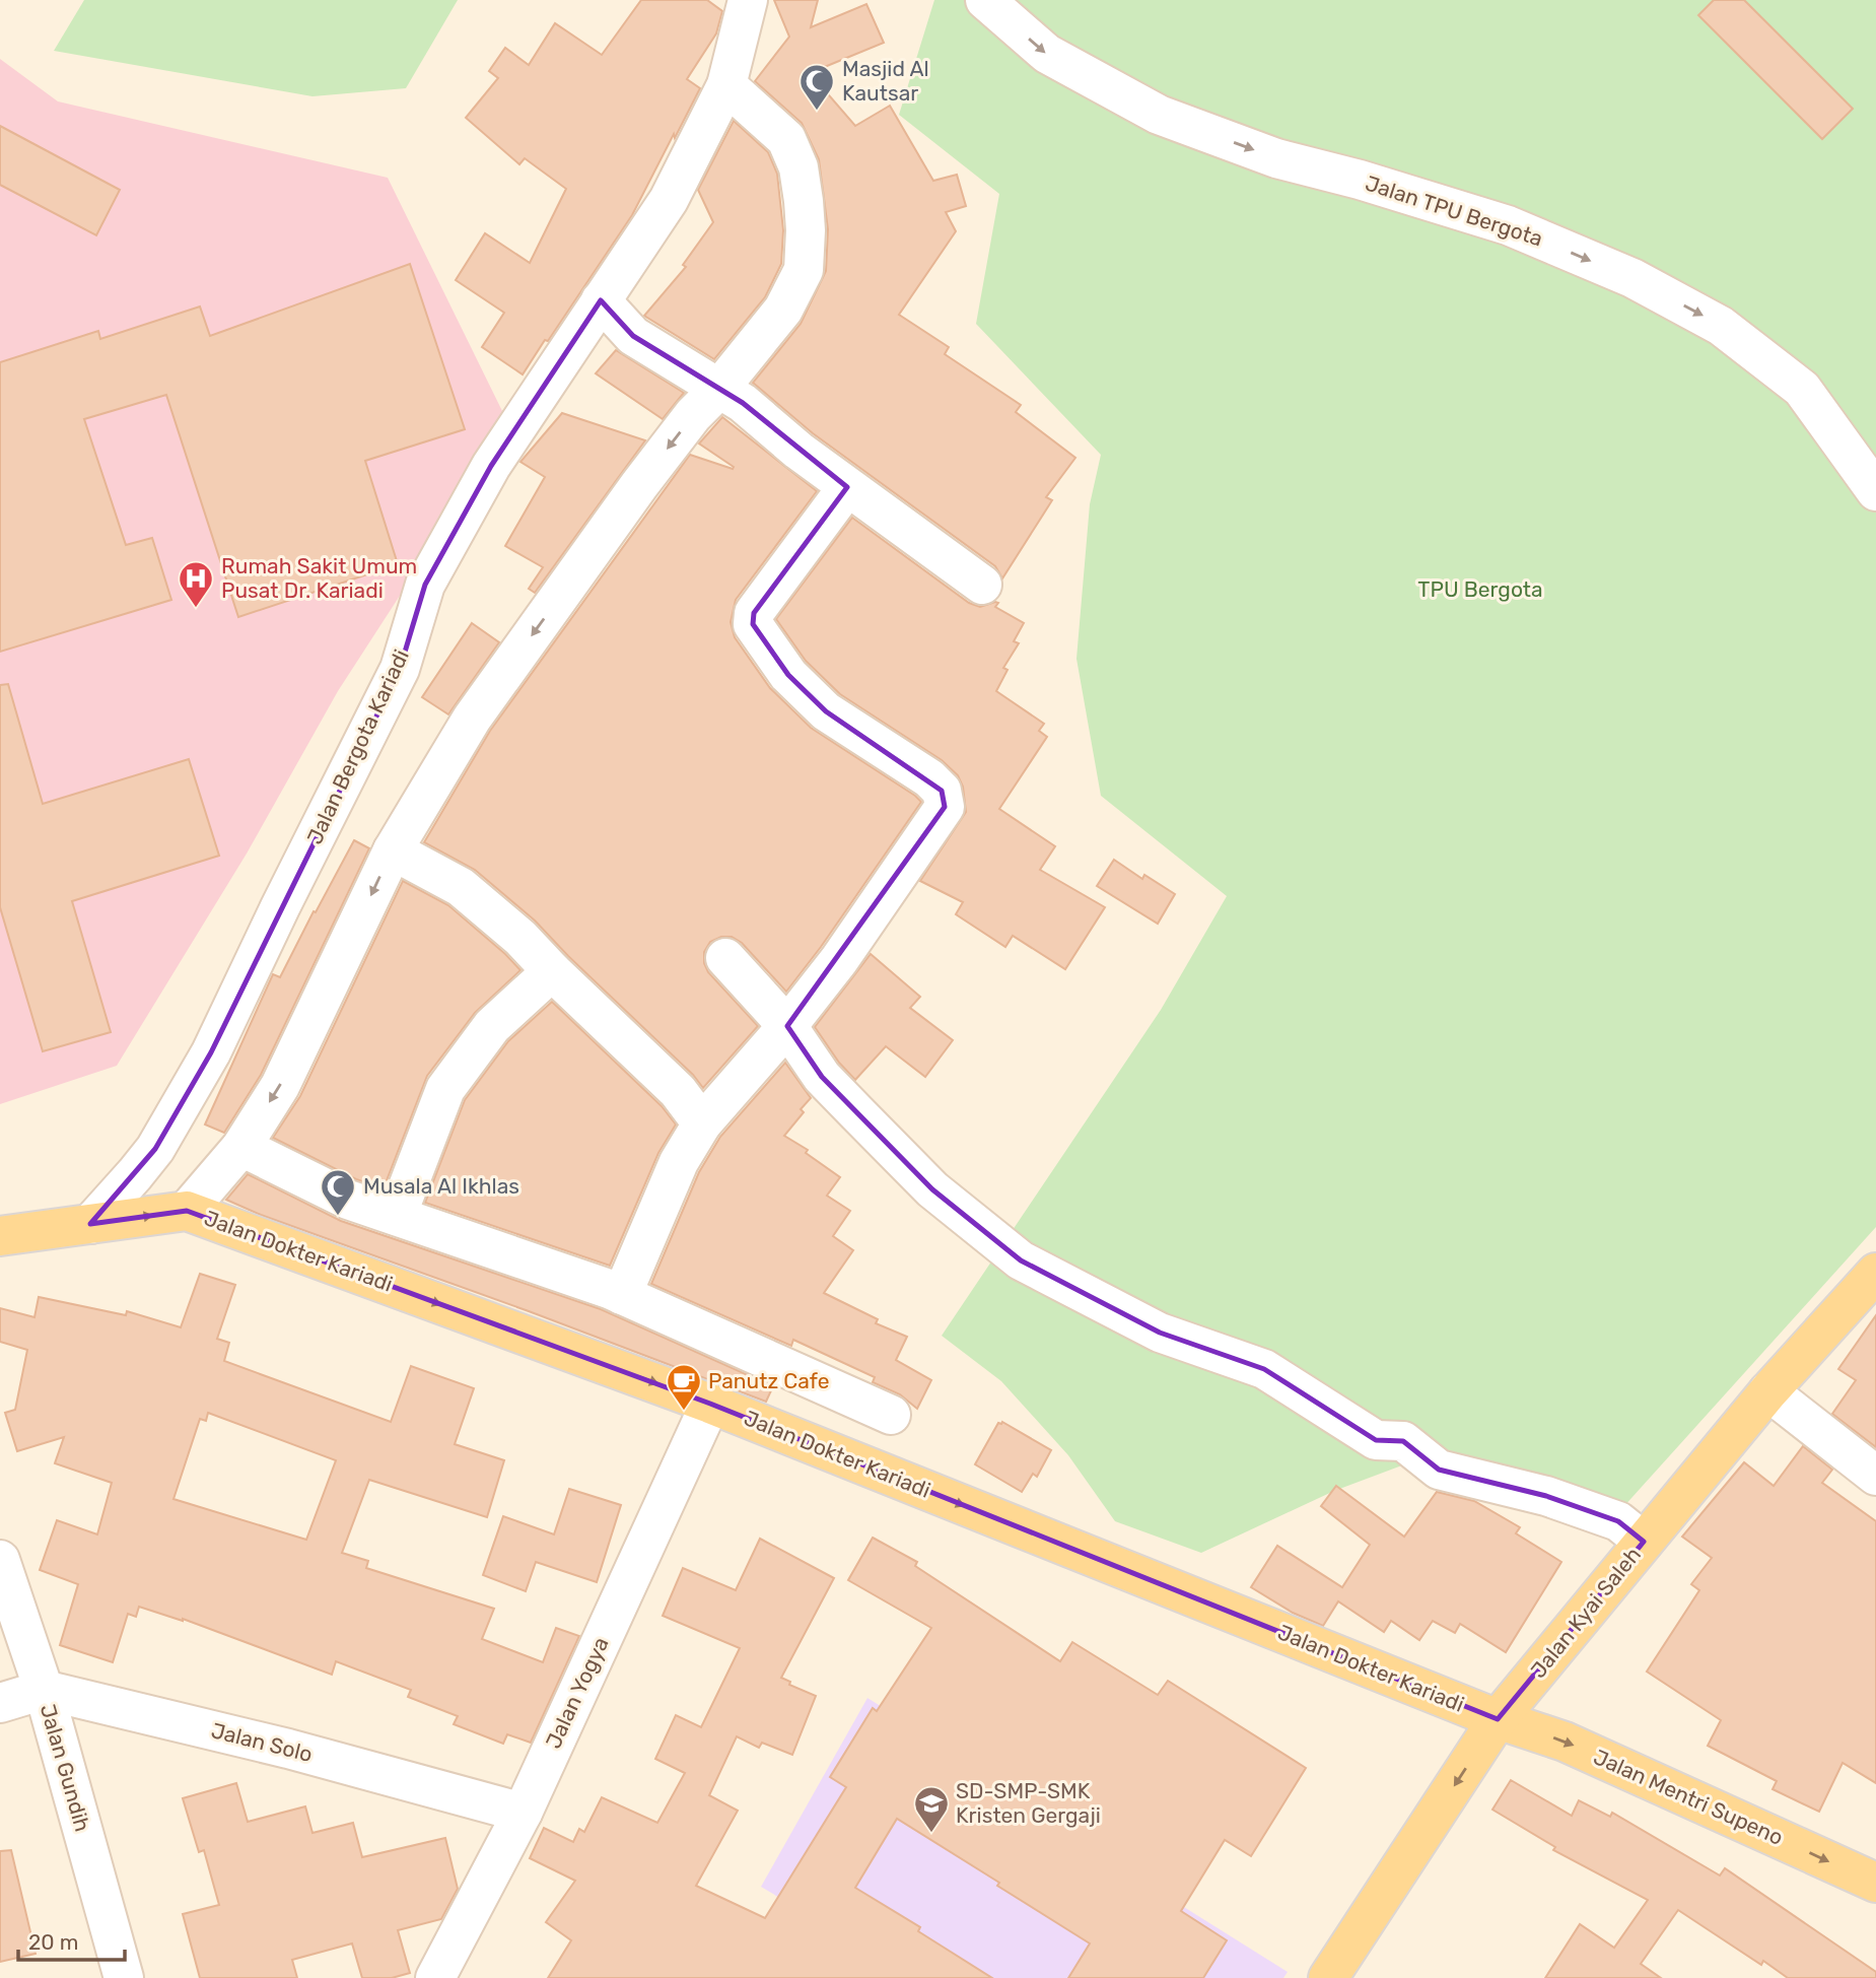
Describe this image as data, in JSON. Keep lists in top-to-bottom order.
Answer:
{
  "streets": {
    "main road": ["Jalan Dokter Kariadi", "Jalan Kyai Saleh", "Jalan Mentri Supeno"],
    "street": [
      "Jalan TPU Bergota",
      "Jalan Bergota Kariadi",
      "Jalan Yogya",
      "Jalan Solo",
      "Jalan Gundih"
    ]
  },
  "crossings": [
    ["Jalan Bergota Kariadi", "Jalan Dokter Kariadi"],
    ["Jalan Dokter Kariadi", "Jalan Kyai Saleh"],
    ["Jalan Dokter Kariadi", "Jalan Yogya"],
    ["Jalan Dokter Kariadi", "Jalan Mentri Supeno"],
    ["Jalan Kyai Saleh", "Jalan Mentri Supeno"],
    ["Jalan Yogya", "Jalan Solo"],
    ["Jalan Solo", "Jalan Gundih"]
  ],
  "one_way": ["Jalan TPU Bergota", "Jalan Dokter Kariadi", "Jalan Mentri Supeno"],
  "parks": ["TPU Bergota"],
  "places": {
    "mosque": ["Masjid Al Kautsar", "Musala Al Ikhlas"],
    "hospital": ["Rumah Sakit Umum Pusat Dr. Kariadi"],
    "cafe": ["Panutz Cafe"],
    "school or university": ["SD-SMP-SMK Kristen Gergaji"]
  },
  "scale_bar": "20 m"
}
